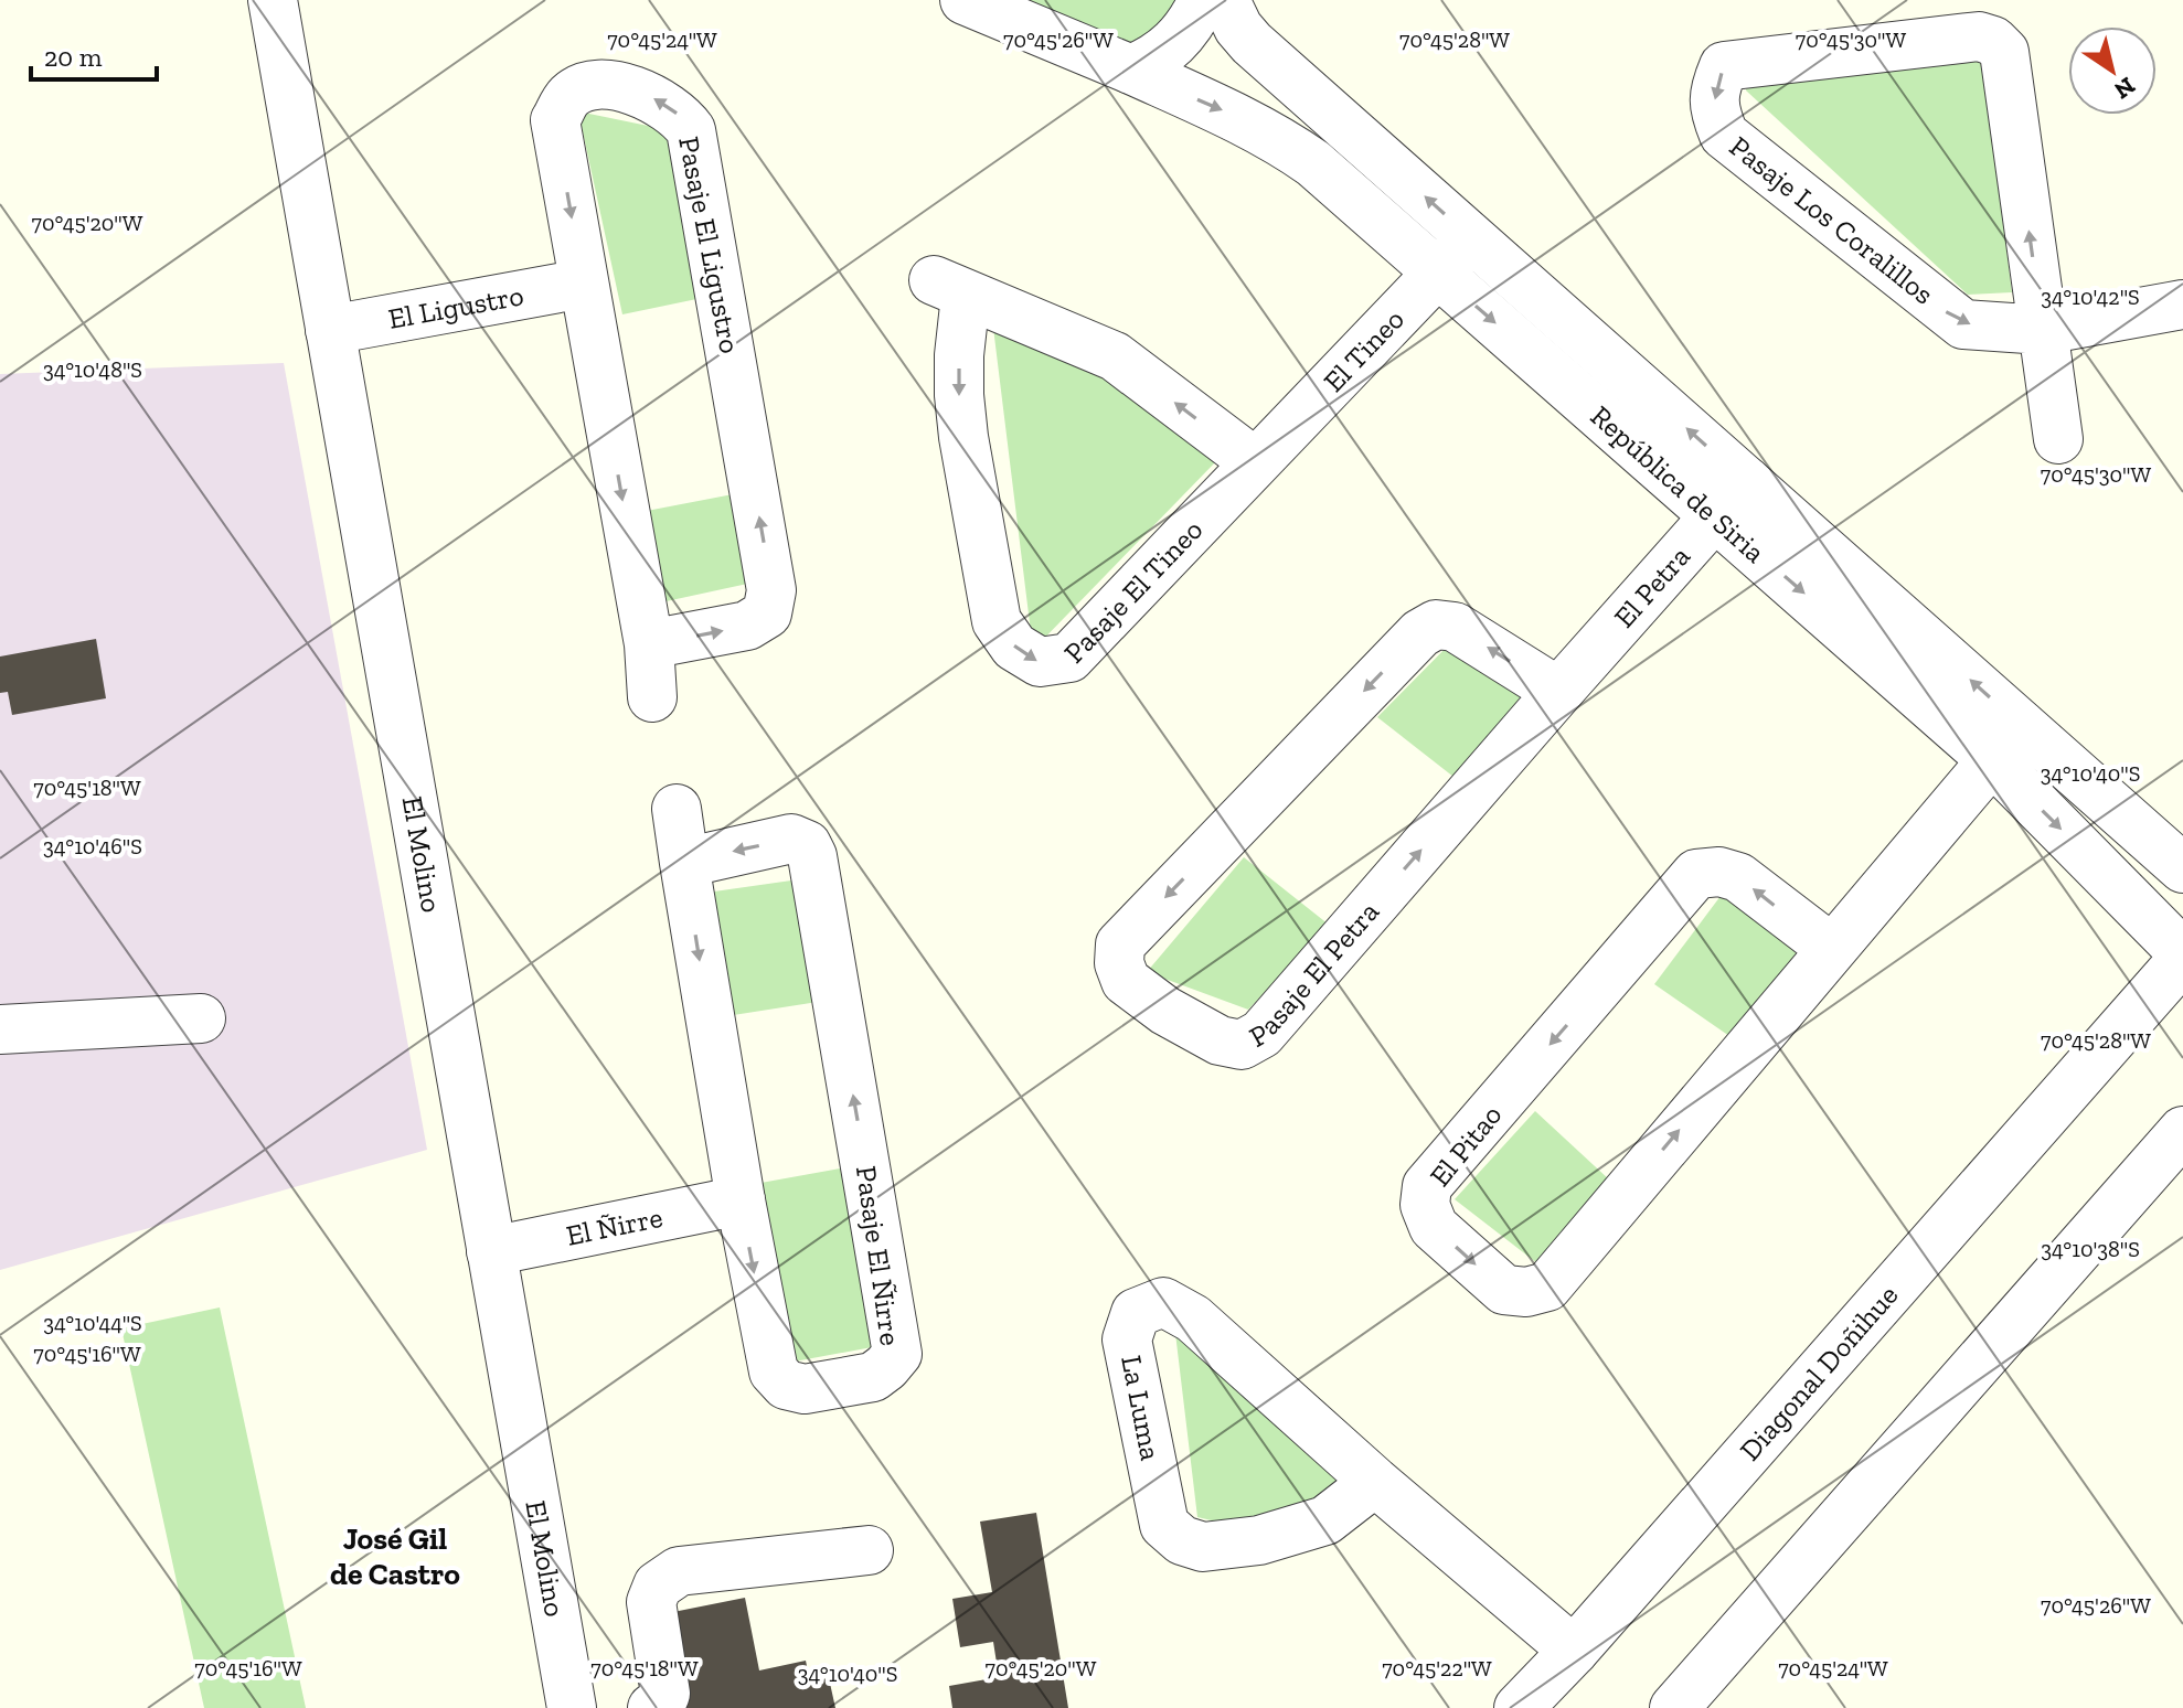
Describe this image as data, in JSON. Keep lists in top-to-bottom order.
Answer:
{
  "streets": {
    "street": [
      "Pasaje Los Coralillos",
      "Pasaje El Ligustro",
      "El Ligustro",
      "El Tineo",
      "República de Siria",
      "Pasaje El Tineo",
      "El Petra",
      "El Molino",
      "Pasaje El Petra",
      "El Pitao",
      "El Ñirre",
      "Pasaje El Ñirre",
      "Diagonal Doñihue",
      "La Luma"
    ]
  },
  "crossings": [
    ["Pasaje El Ligustro", "El Ligustro"],
    ["El Ligustro", "El Molino"],
    ["El Tineo", "República de Siria"],
    ["El Tineo", "Pasaje El Tineo"],
    ["República de Siria", "El Petra"],
    ["República de Siria", "El Pitao"],
    ["República de Siria", "Diagonal Doñihue"],
    ["El Petra", "Pasaje El Petra"],
    ["El Molino", "El Ñirre"],
    ["El Ñirre", "Pasaje El Ñirre"],
    ["Diagonal Doñihue", "La Luma"]
  ],
  "districts": ["José Gil de Castro"],
  "scale_bar": "20 m",
  "north": "bottom right",
  "coordinates": [
    "70°45'24\"W",
    "70°45'26\"W",
    "70°45'30\"W",
    "70°45'28\"W",
    "70°45'20\"W",
    "34°10'42\"S",
    "34°10'48\"S",
    "34°10'40\"S",
    "70°45'18\"W",
    "34°10'46\"S",
    "34°10'38\"S",
    "34°10'44\"S",
    "70°45'16\"W",
    "70°45'22\"W"
  ]
}
